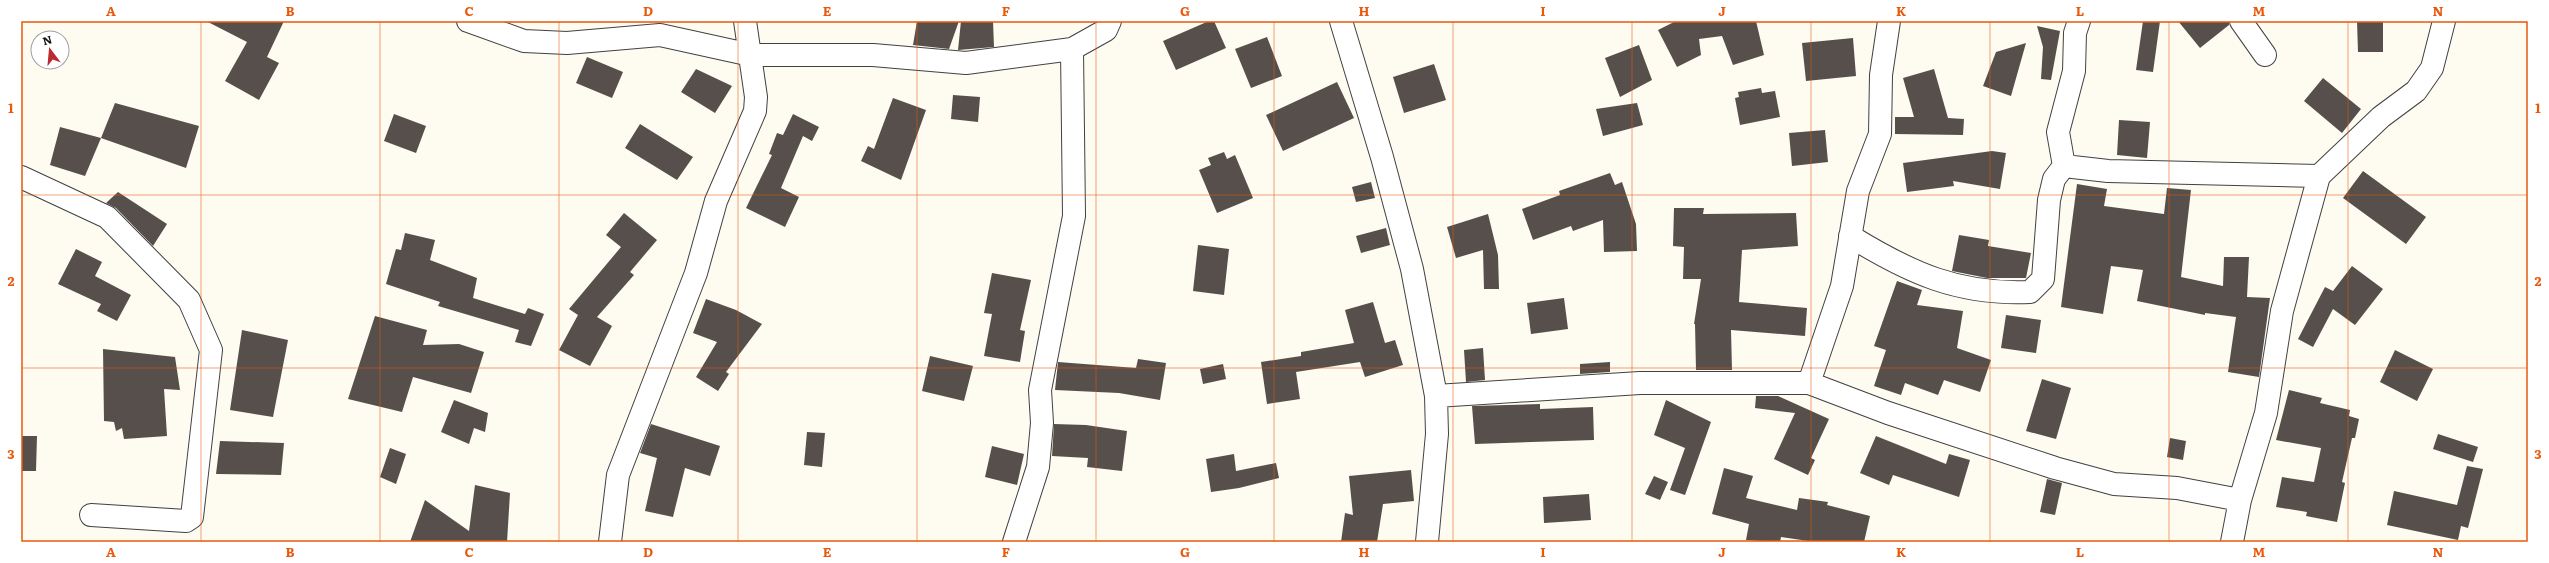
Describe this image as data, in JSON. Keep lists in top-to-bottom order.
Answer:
{
  "north": "top",
  "grid": {
    "columns": [
      "A",
      "B",
      "C",
      "D",
      "E",
      "F",
      "G",
      "H",
      "I",
      "J",
      "K",
      "L",
      "M",
      "N"
    ],
    "rows": ["1", "2", "3"]
  }
}
